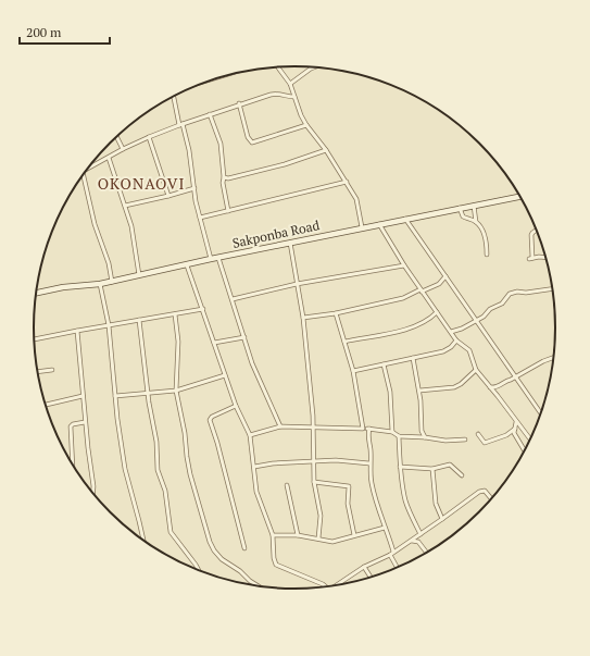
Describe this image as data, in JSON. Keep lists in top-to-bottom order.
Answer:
{
  "streets": {
    "main road": ["Sakponba Road"]
  },
  "districts": ["OKONAOVI"],
  "scale_bar": "200 m"
}
